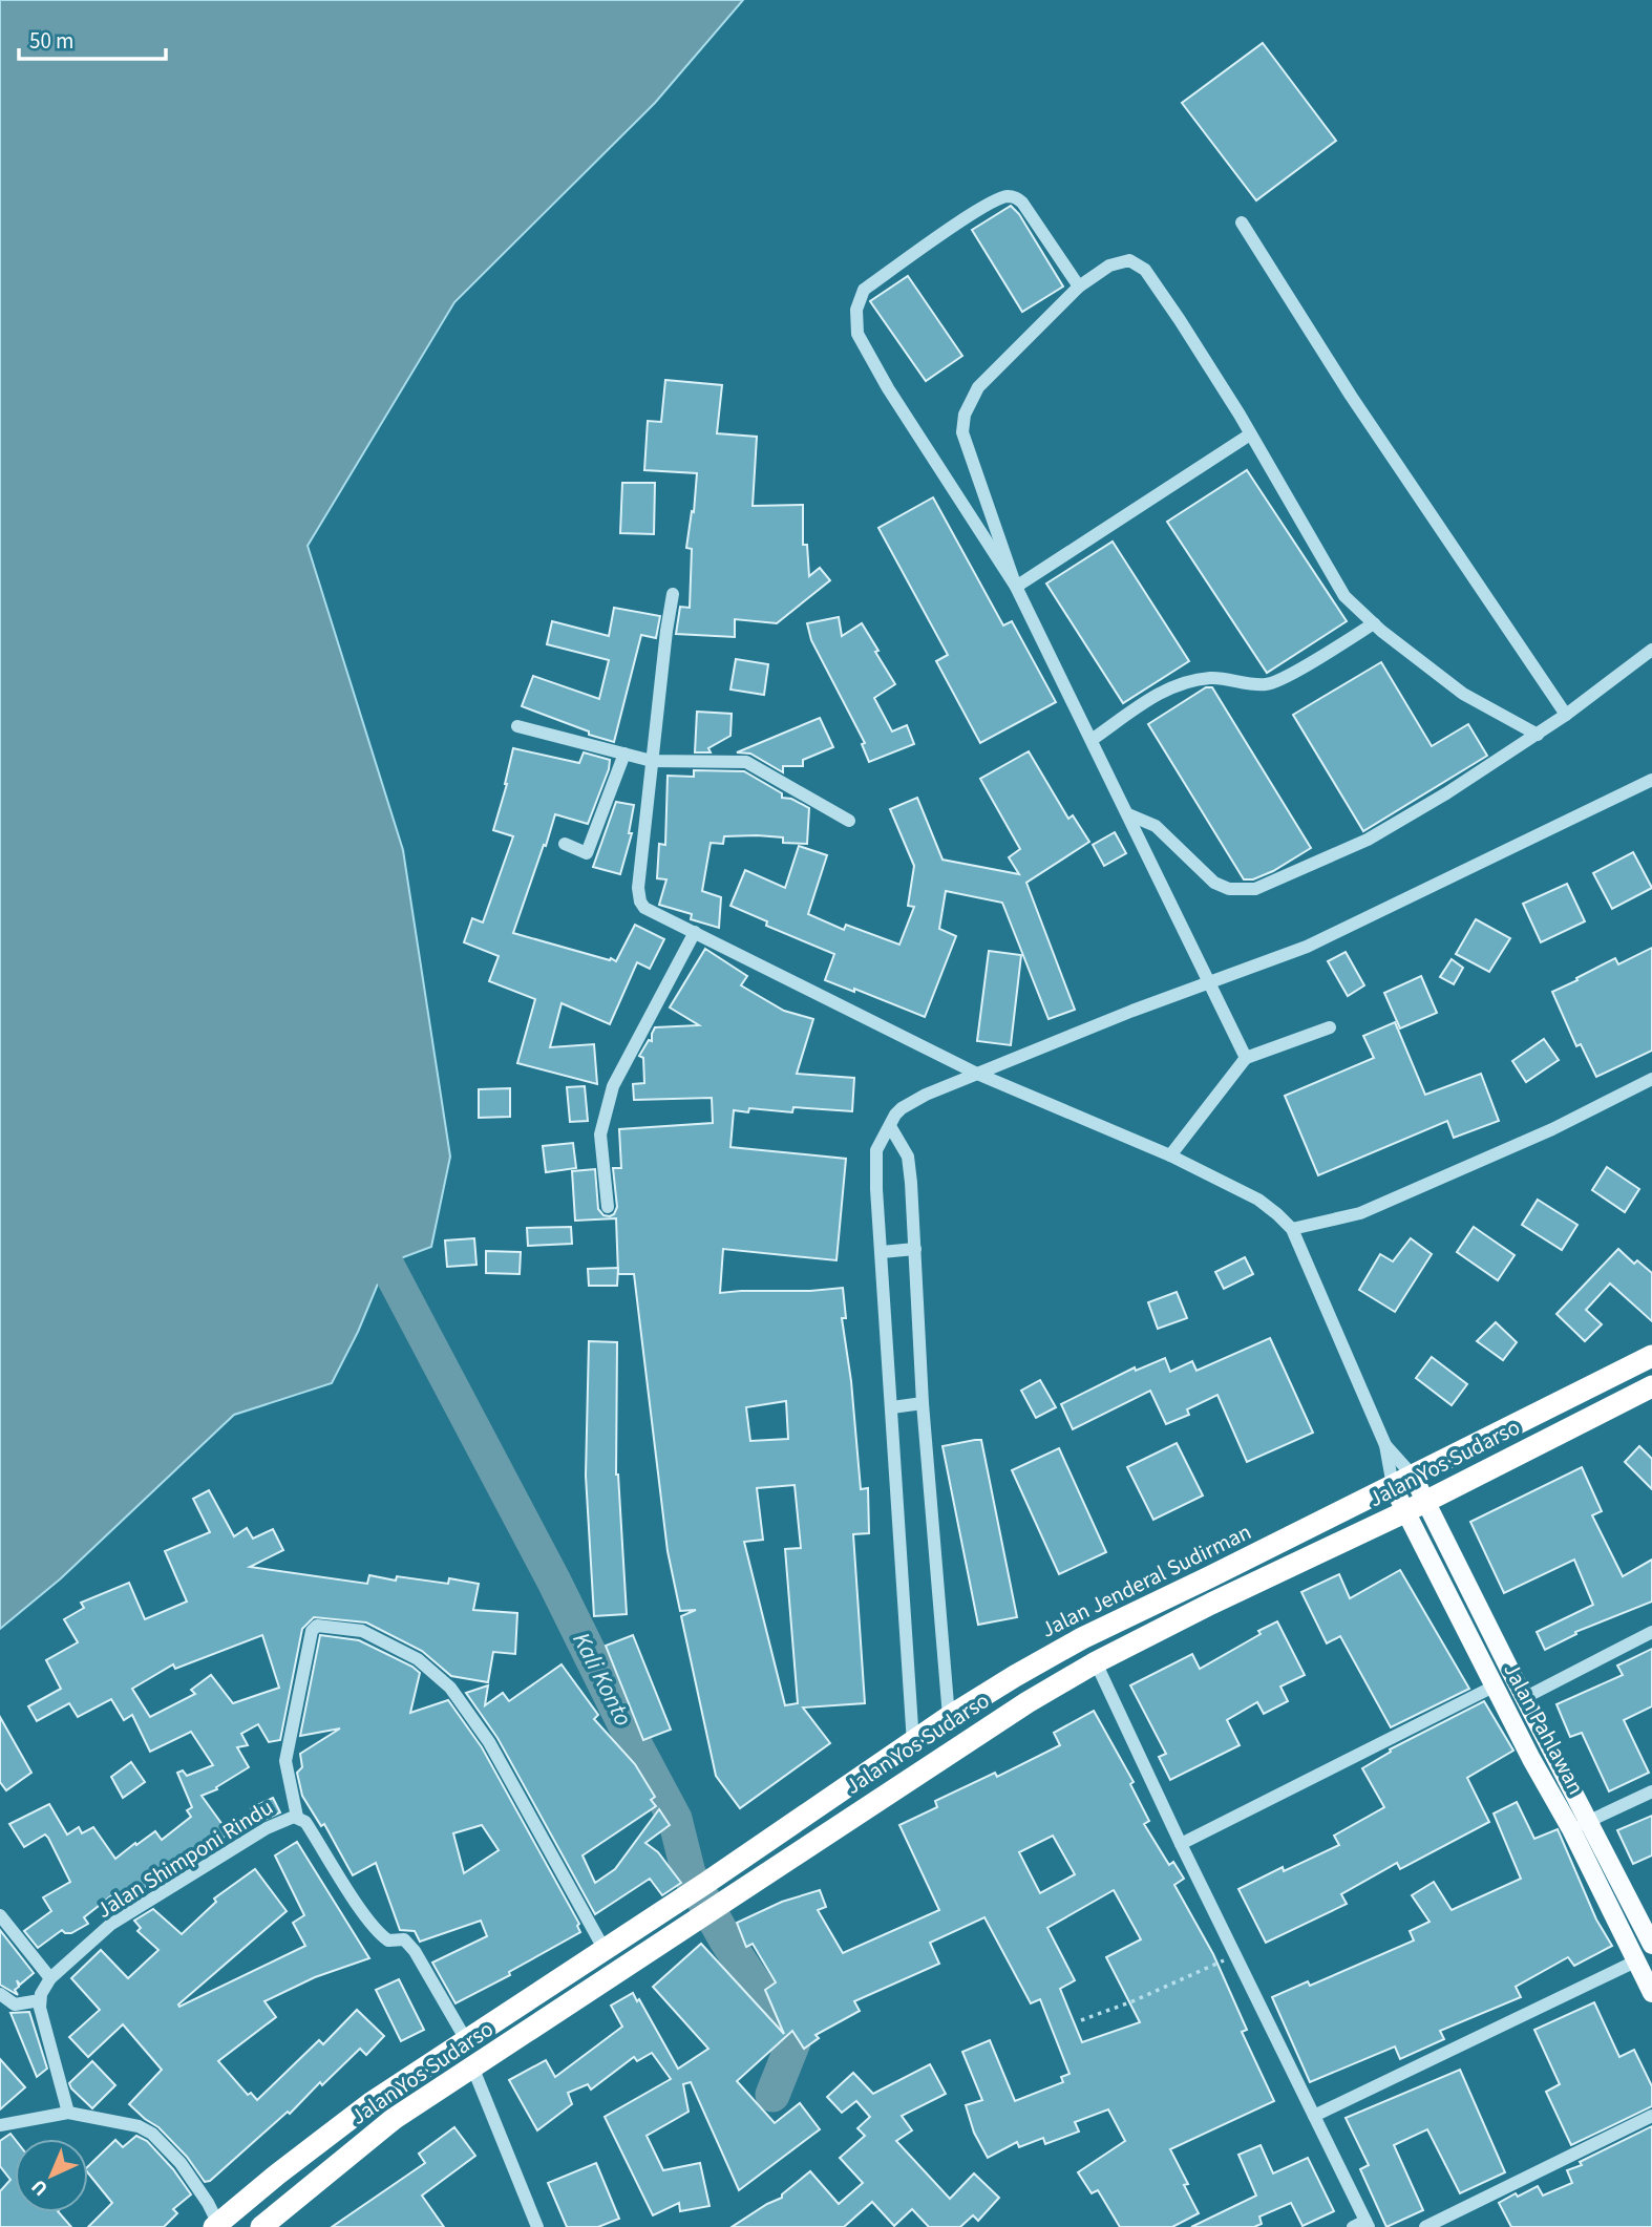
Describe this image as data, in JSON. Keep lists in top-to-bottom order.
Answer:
{
  "streets": {
    "highway": ["Jalan Yos Sudarso", "Jalan Jenderal Sudirman"],
    "main road": ["Jalan Pahlawan"],
    "street": ["Jalan Shimponi Rindu"]
  },
  "crossings": [
    ["Jalan Yos Sudarso", "Jalan Jenderal Sudirman"],
    ["Jalan Yos Sudarso", "Jalan Pahlawan"],
    ["Jalan Yos Sudarso", "Jalan Shimponi Rindu"],
    ["Jalan Jenderal Sudirman", "Jalan Pahlawan"]
  ],
  "water": ["Kali Konto"],
  "scale_bar": "50 m",
  "north": "bottom left"
}
